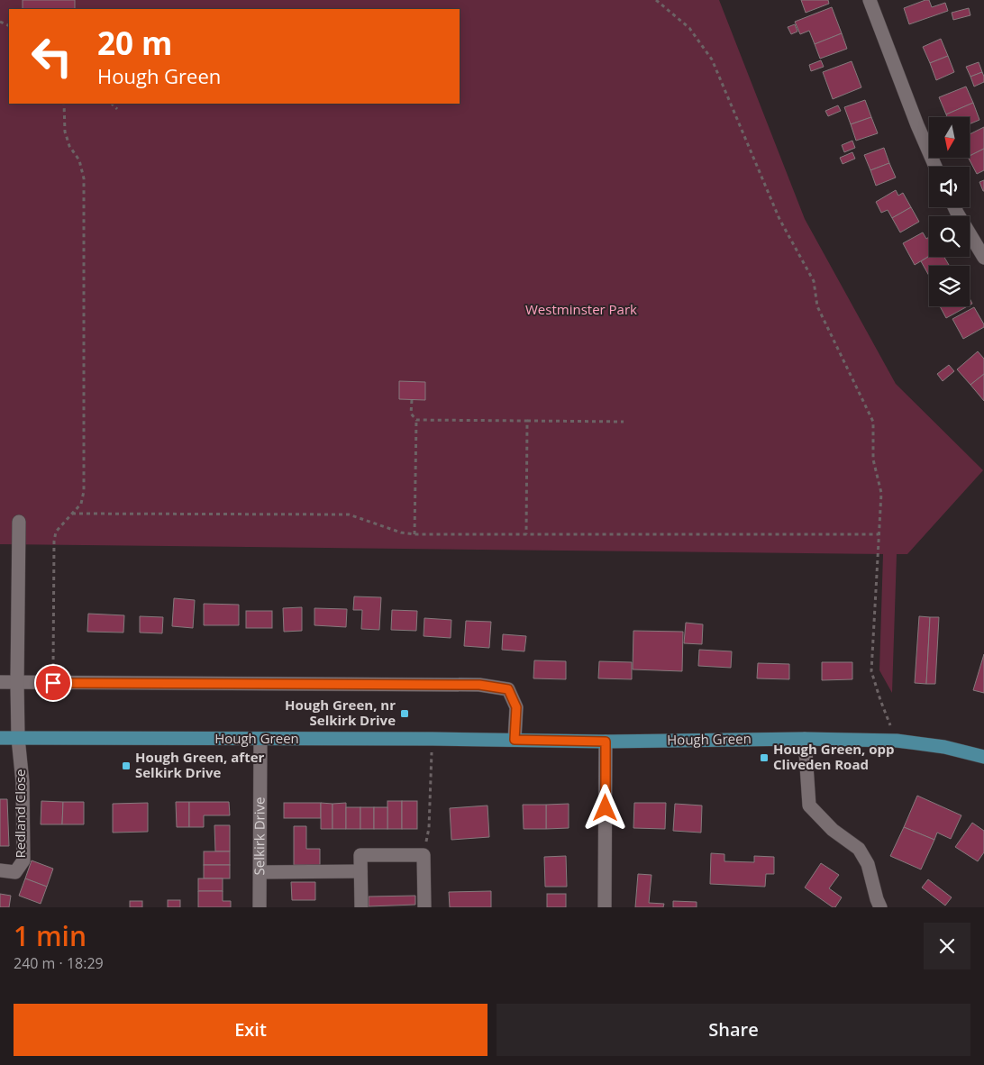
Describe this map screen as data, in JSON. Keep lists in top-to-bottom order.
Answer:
{
  "streets": {
    "main road": ["Hough Green"],
    "street": ["Redland Close", "Selkirk Drive"]
  },
  "crossings": [
    ["Hough Green", "Redland Close"],
    ["Hough Green", "Selkirk Drive"]
  ],
  "parks": ["Westminster Park"],
  "places": {
    "transit": ["Hough Green, nr Selkirk Drive", "Hough Green, opp Cliveden Road", "Hough Green, after Selkirk Drive"]
  },
  "north": "bottom",
  "page": {
    "turn": ["20 m", "Hough Green"],
    "heading": ["1 min", "240 m · 18:29"],
    "buttons": ["Exit", "Share"]
  }
}
